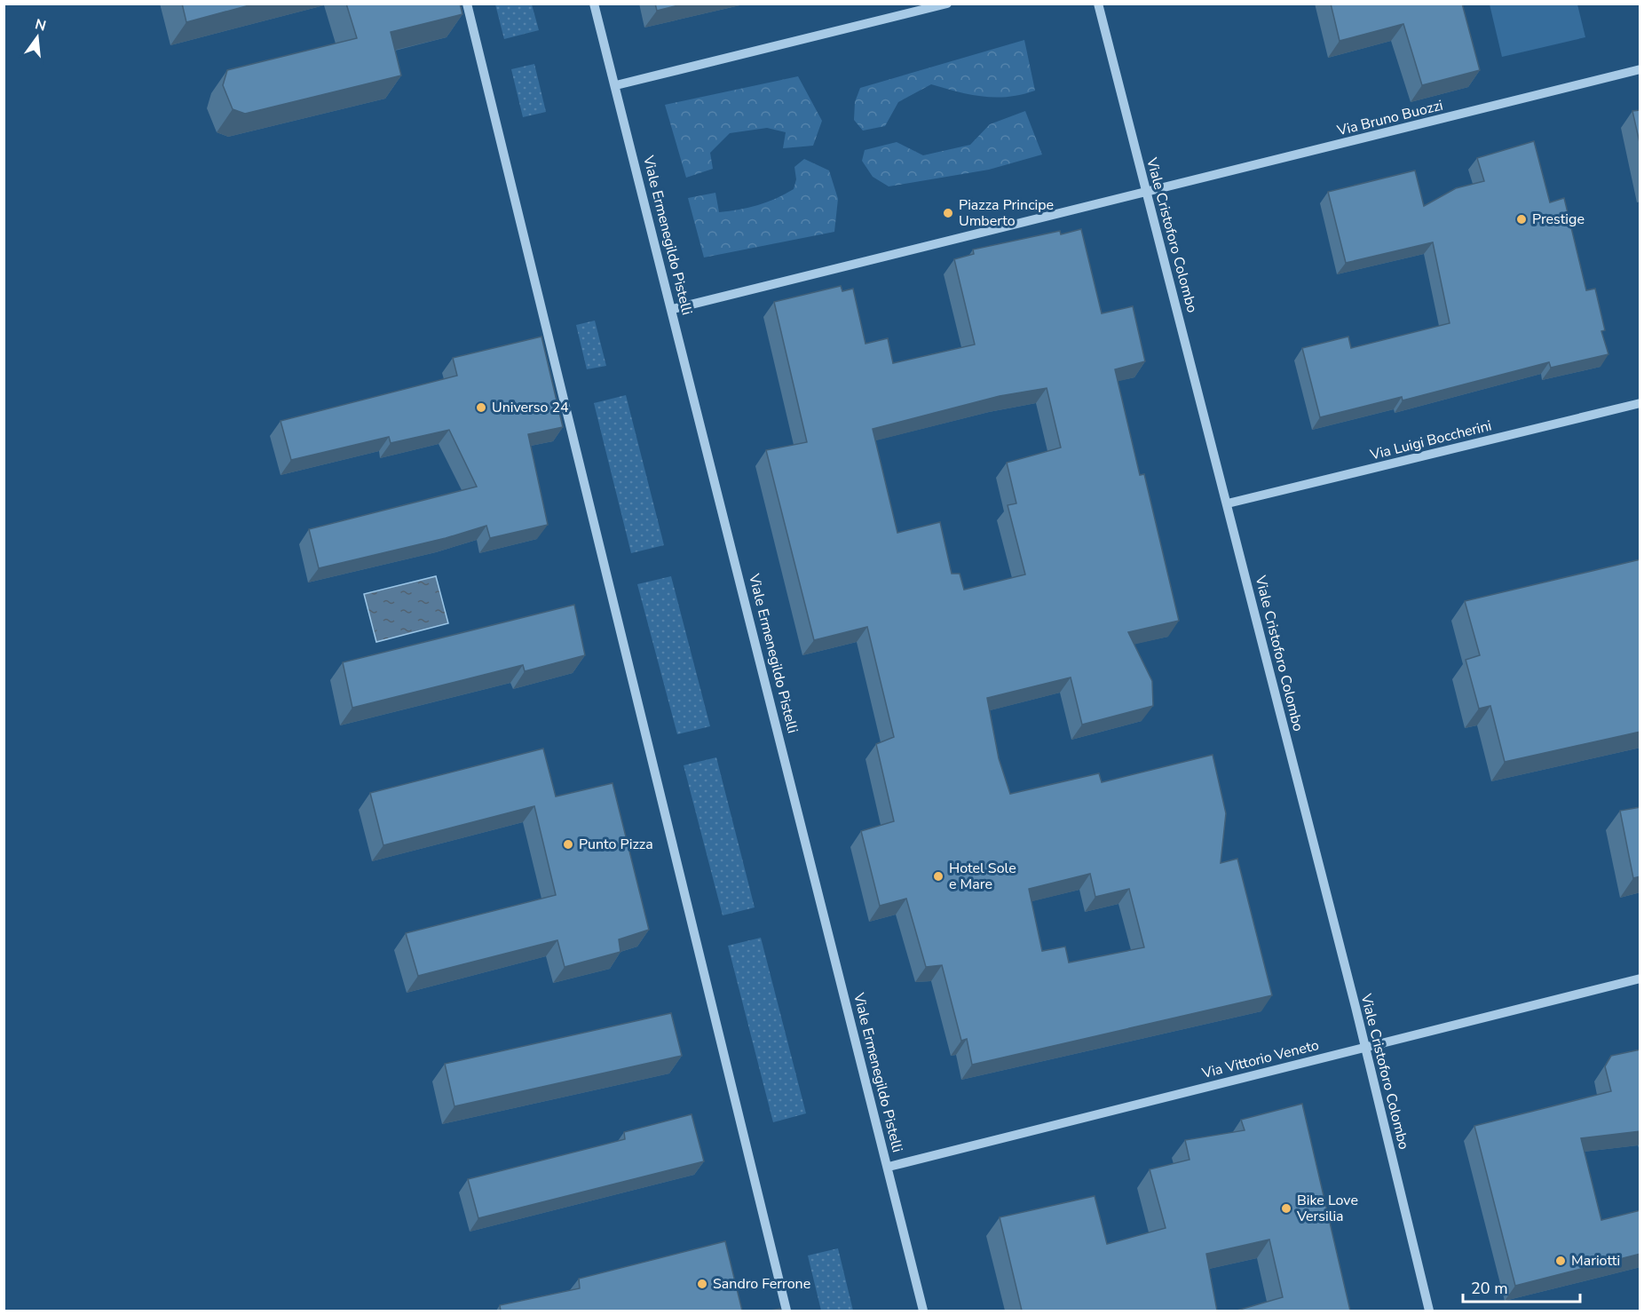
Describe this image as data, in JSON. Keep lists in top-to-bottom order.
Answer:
{
  "streets": {
    "street": [
      "Via Bruno Buozzi",
      "Viale Ermenegildo Pistelli",
      "Viale Cristoforo Colombo",
      "Via Luigi Boccherini",
      "Via Vittorio Veneto"
    ]
  },
  "crossings": [
    ["Via Bruno Buozzi", "Viale Cristoforo Colombo"],
    ["Viale Ermenegildo Pistelli", "Via Vittorio Veneto"],
    ["Viale Cristoforo Colombo", "Via Luigi Boccherini"],
    ["Viale Cristoforo Colombo", "Via Vittorio Veneto"]
  ],
  "places": [
    "Piazza Principe Umberto",
    "Prestige",
    "Universo 24",
    "Punto Pizza",
    "Hotel Sole e Mare",
    "Bike Love Versilia",
    "Mariotti",
    "Sandro Ferrone"
  ],
  "scale_bar": "20 m",
  "north": "top"
}
